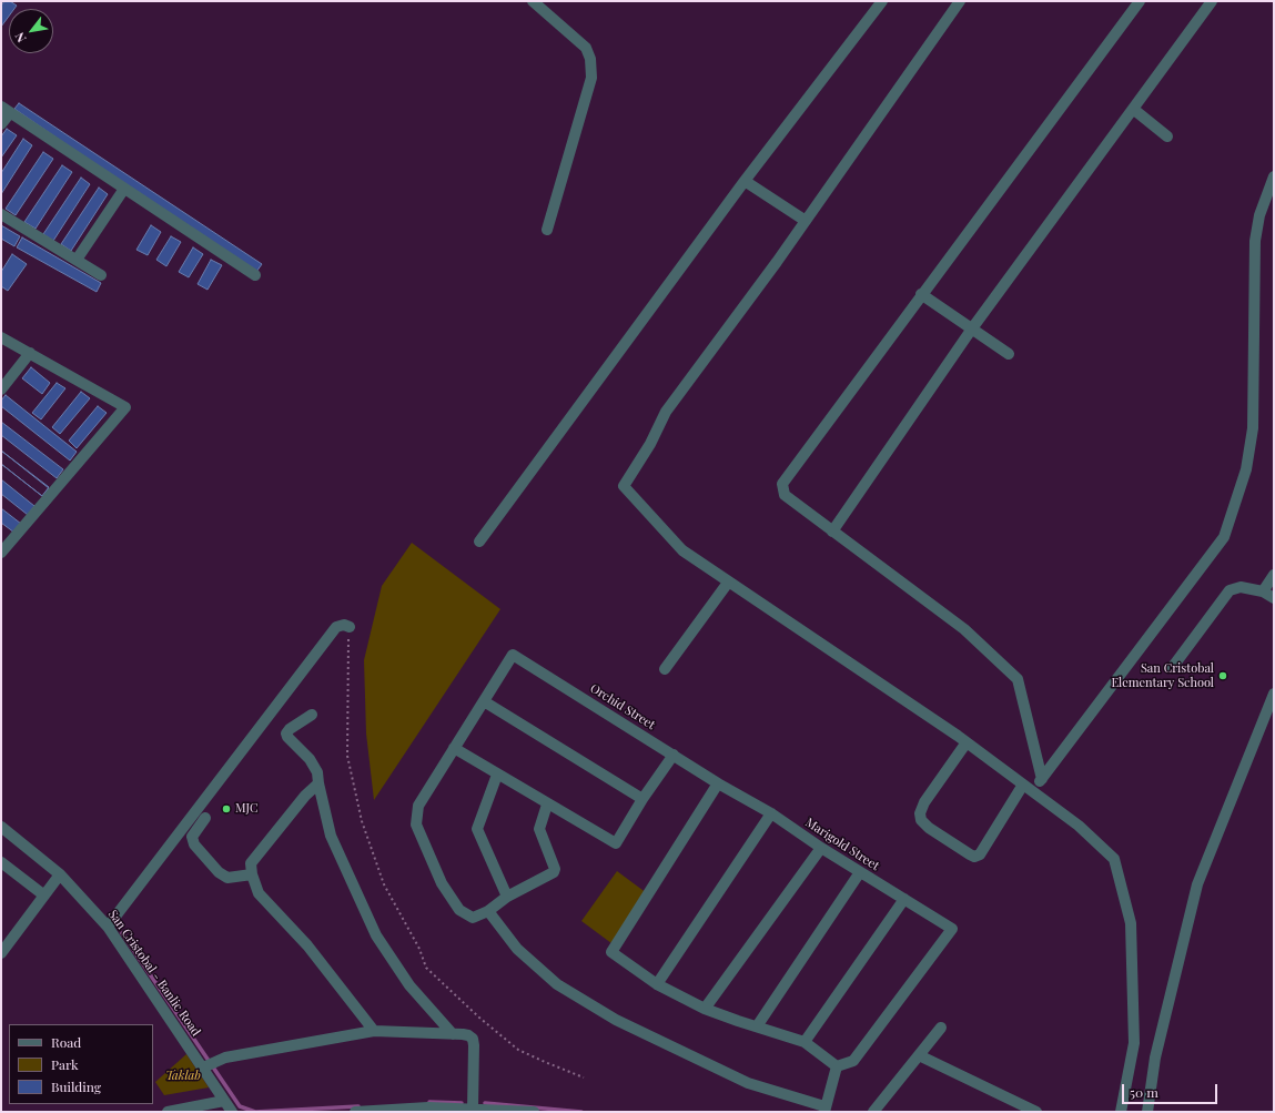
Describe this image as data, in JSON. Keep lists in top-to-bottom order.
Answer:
{
  "streets": {
    "street": ["Orchid Street", "Marigold Street", "San Cristobal - Banlic Road"]
  },
  "crossings": [
    ["Orchid Street", "Marigold Street"]
  ],
  "parks": ["Taklab"],
  "places": ["San Cristobal Elementary School", "MJC"],
  "legend": ["Road", "Park", "Building"],
  "scale_bar": "50 m",
  "north": "bottom left"
}
